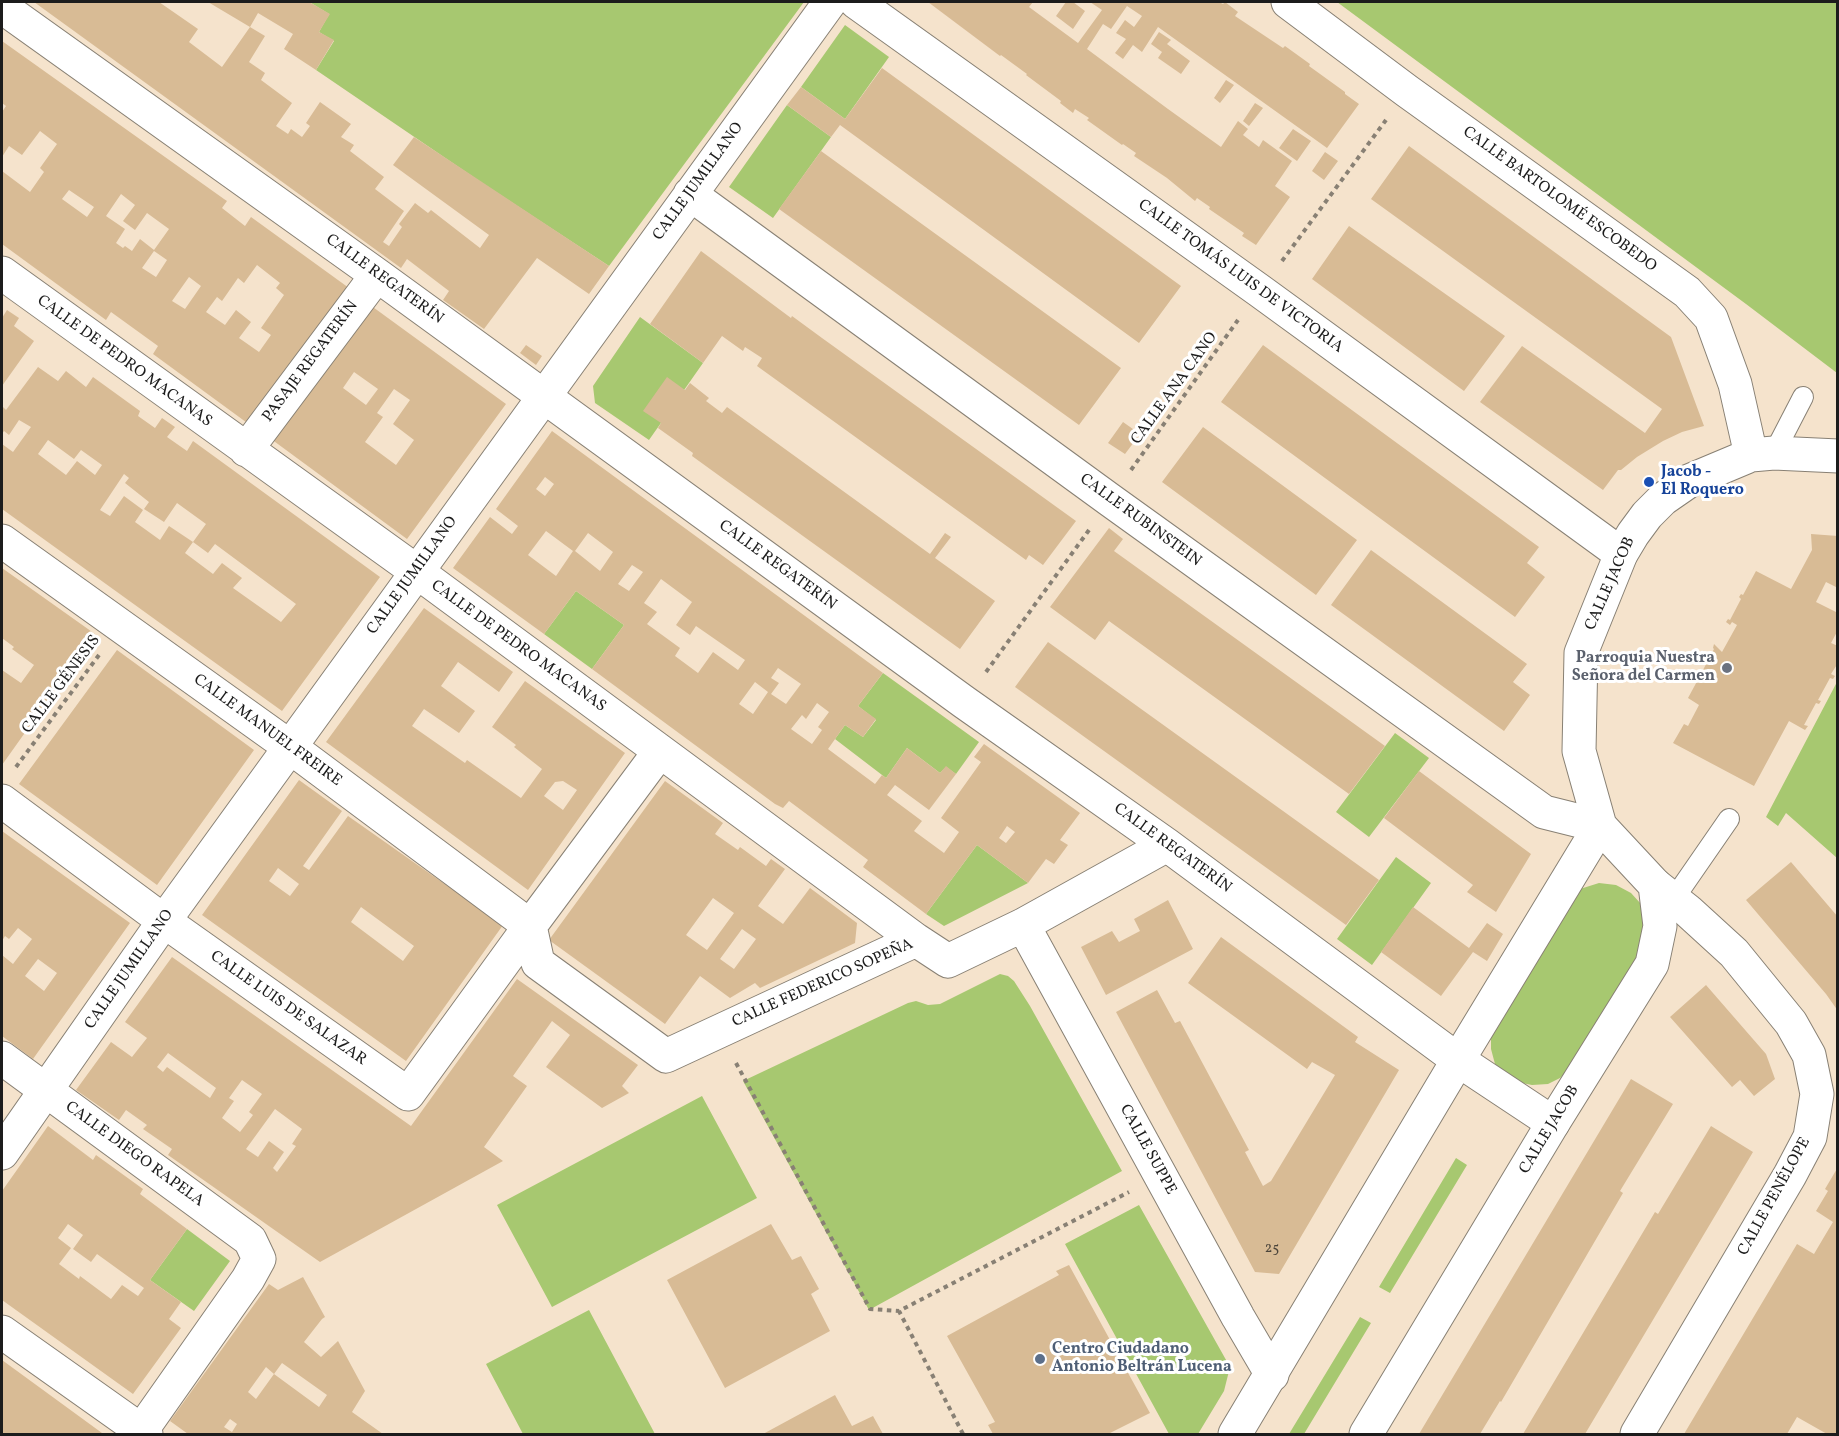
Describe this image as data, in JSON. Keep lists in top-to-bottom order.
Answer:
{
  "streets": {
    "street": [
      "CALLE JUMILLANO",
      "CALLE BARTOLOMÉ ESCOBEDO",
      "CALLE TOMÁS LUIS DE VICTORIA",
      "CALLE REGATERÍN",
      "CALLE DE PEDRO MACANAS",
      "PASAJE REGATERÍN",
      "CALLE RUBINSTEIN",
      "CALLE JACOB",
      "CALLE MANUEL FREIRE",
      "CALLE FEDERICO SOPEÑA",
      "CALLE LUIS DE SALAZAR",
      "CALLE SUPPE",
      "CALLE DIEGO RAPELA",
      "CALLE PENÉLOPE"
    ],
    "path": ["CALLE ANA CANO", "CALLE GÉNESIS"]
  },
  "crossings": [
    ["CALLE JUMILLANO", "CALLE REGATERÍN"],
    ["CALLE JUMILLANO", "CALLE DE PEDRO MACANAS"],
    ["CALLE JUMILLANO", "CALLE RUBINSTEIN"],
    ["CALLE JUMILLANO", "CALLE MANUEL FREIRE"],
    ["CALLE JUMILLANO", "CALLE LUIS DE SALAZAR"],
    ["CALLE JUMILLANO", "CALLE DIEGO RAPELA"],
    ["CALLE BARTOLOMÉ ESCOBEDO", "CALLE JACOB"],
    ["CALLE TOMÁS LUIS DE VICTORIA", "CALLE JACOB"],
    ["CALLE REGATERÍN", "PASAJE REGATERÍN"],
    ["CALLE REGATERÍN", "CALLE JACOB"],
    ["CALLE REGATERÍN", "CALLE FEDERICO SOPEÑA"],
    ["CALLE DE PEDRO MACANAS", "PASAJE REGATERÍN"],
    ["CALLE DE PEDRO MACANAS", "CALLE FEDERICO SOPEÑA"],
    ["CALLE RUBINSTEIN", "CALLE JACOB"],
    ["CALLE JACOB", "CALLE PENÉLOPE"],
    ["CALLE GÉNESIS", "CALLE MANUEL FREIRE"],
    ["CALLE MANUEL FREIRE", "CALLE FEDERICO SOPEÑA"],
    ["CALLE MANUEL FREIRE", "CALLE LUIS DE SALAZAR"],
    ["CALLE FEDERICO SOPEÑA", "CALLE LUIS DE SALAZAR"],
    ["CALLE FEDERICO SOPEÑA", "CALLE SUPPE"]
  ],
  "places": ["Jacob - El Roquero", "Parroquia Nuestra Señora del Carmen", "Centro Ciudadano Antonio Beltrán Lucena"],
  "house_numbers": ["25"]
}
